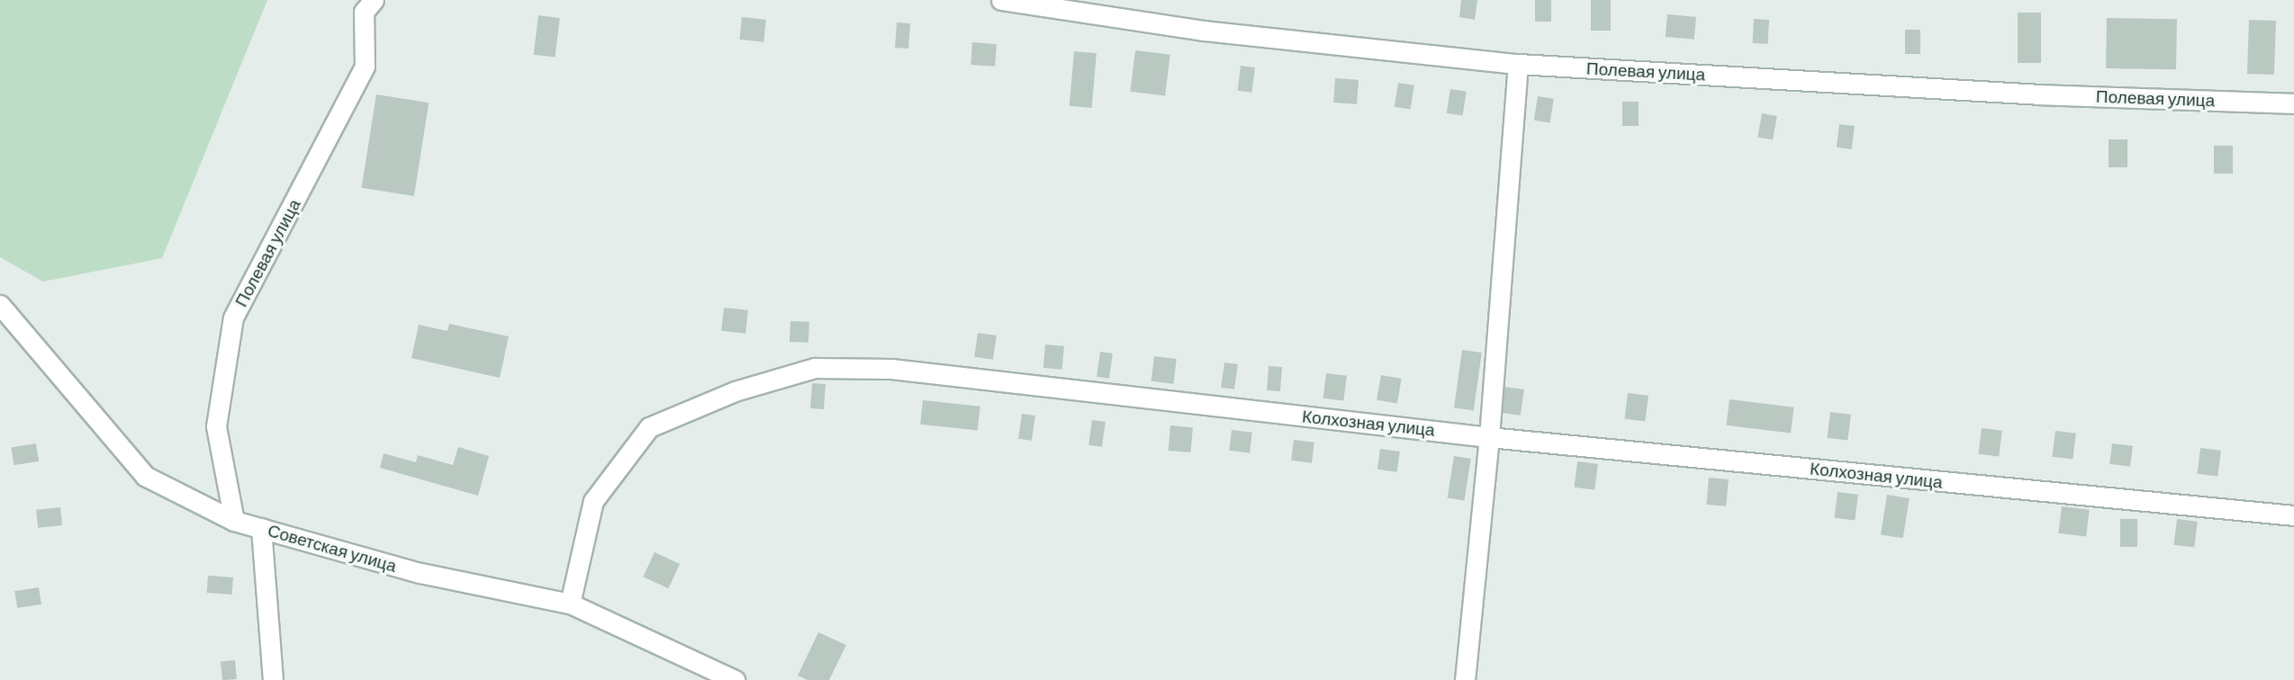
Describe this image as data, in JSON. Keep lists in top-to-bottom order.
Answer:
{
  "streets": {
    "street": ["Полевая улица", "Колхозная улица", "Советская улица"]
  },
  "crossings": [
    ["Полевая улица", "Советская улица"],
    ["Колхозная улица", "Советская улица"]
  ]
}
